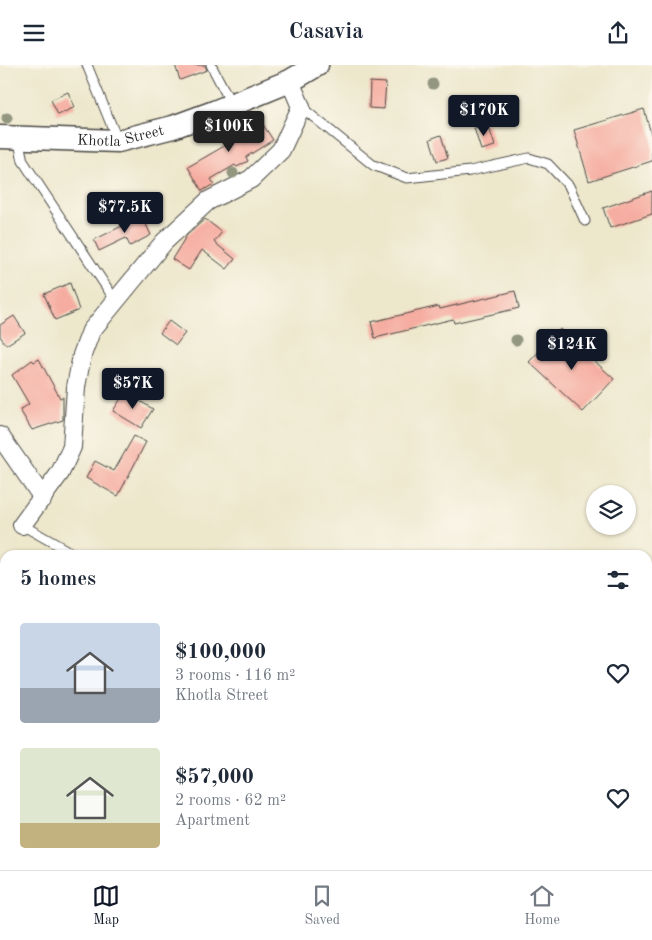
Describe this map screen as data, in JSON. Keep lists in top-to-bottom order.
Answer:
{
  "streets": {
    "street": ["Khotla Street"]
  },
  "page": {
    "header": "Casavia",
    "price": [
      "$170K",
      "$100K",
      "$77.5K",
      "$124K",
      "$57K"
    ],
    "heading": "5 homes",
    "list": [
      {
        "name": "$100,000",
        "note": "3 rooms · 116 m² · Khotla Street"
      },
      {
        "name": "$57,000",
        "note": "2 rooms · 62 m² · Apartment"
      }
    ],
    "tabs": ["Map", "Saved", "Home"]
  }
}
